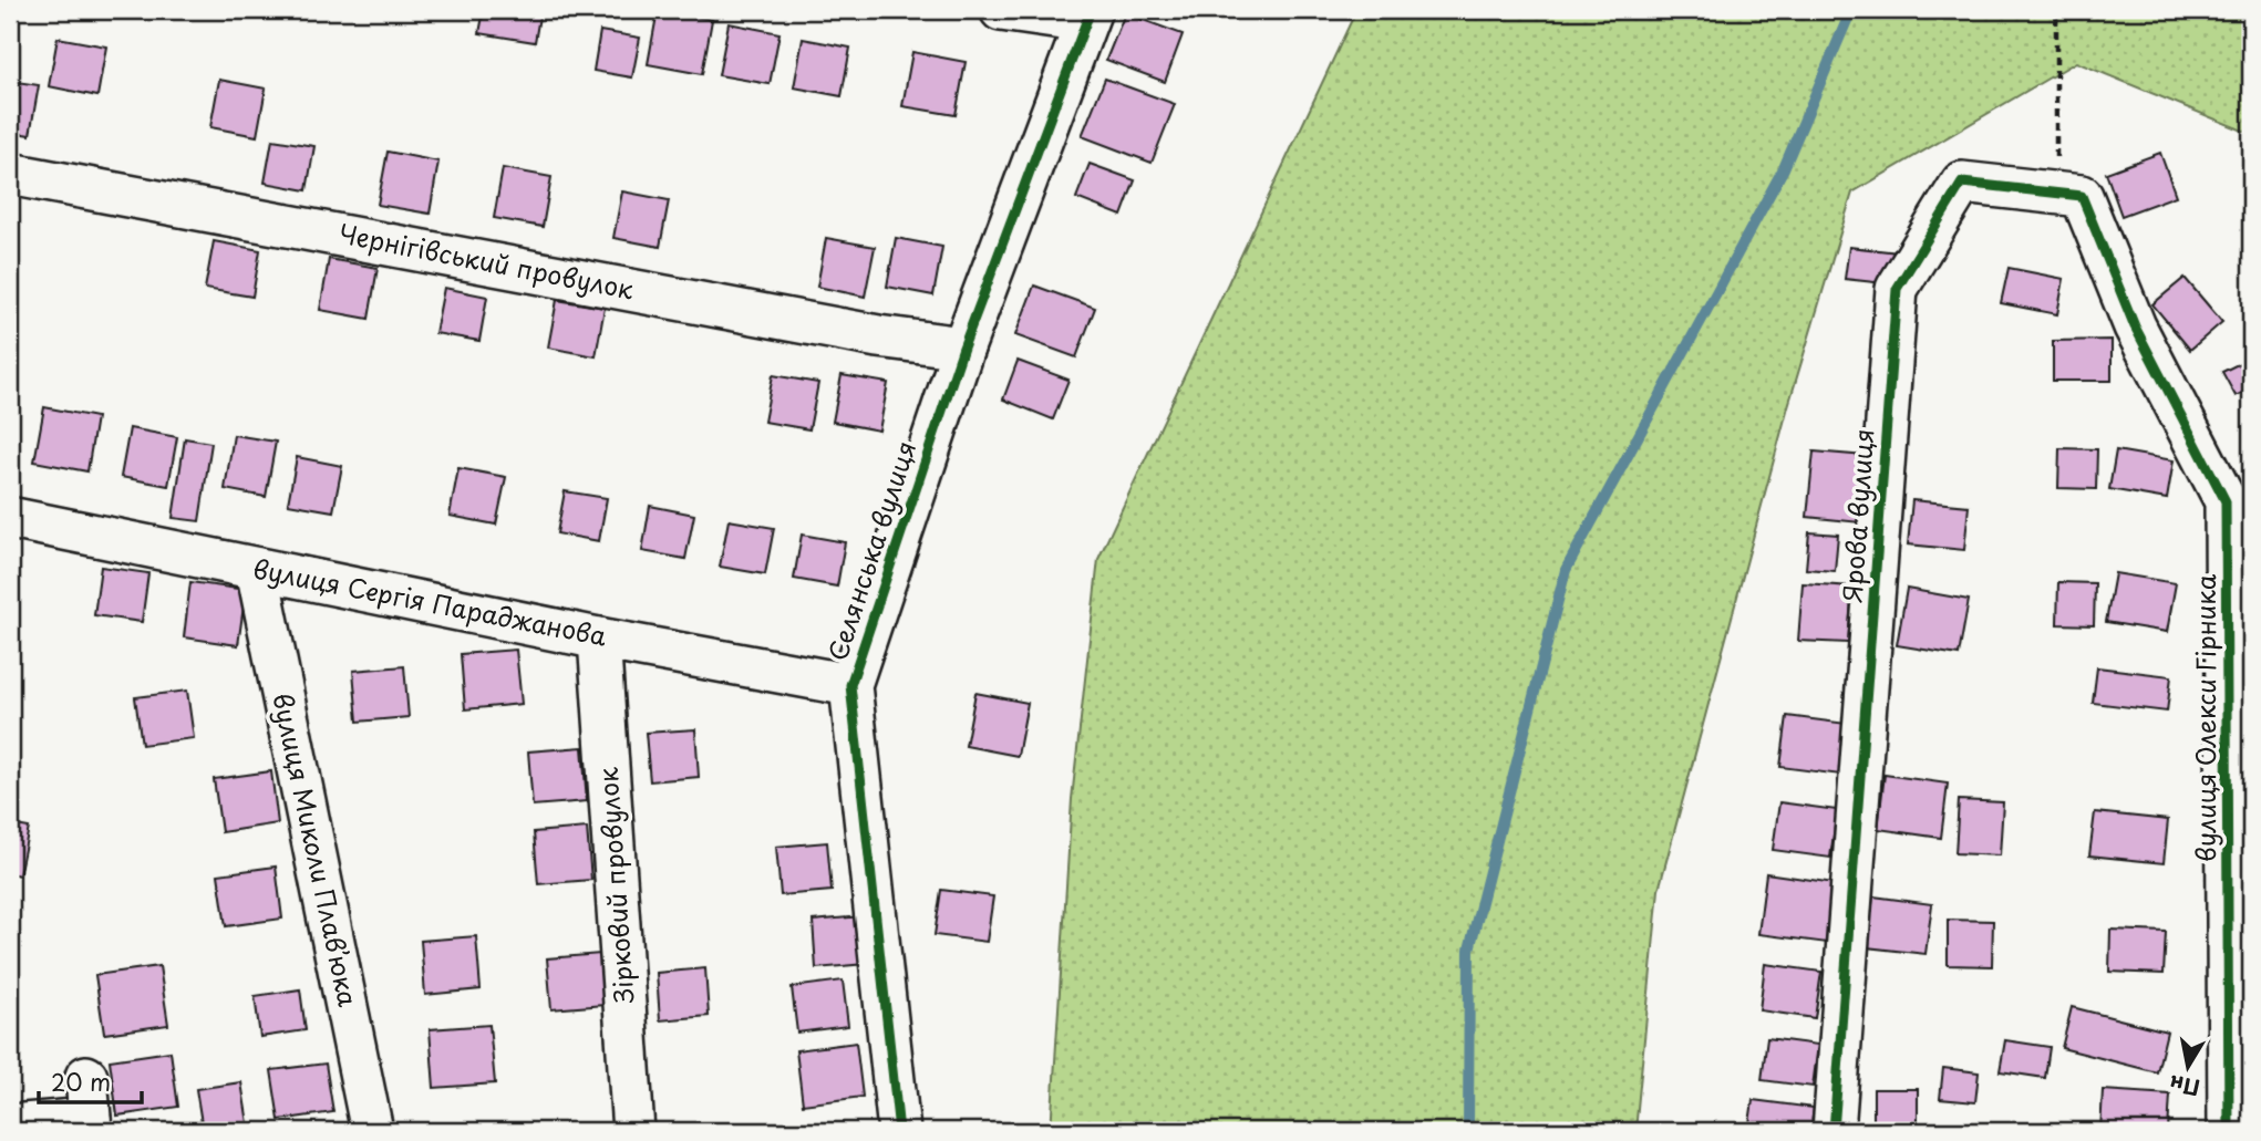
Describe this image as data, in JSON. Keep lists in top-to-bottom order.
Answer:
{
  "streets": {
    "street": [
      "Чернігівський провулок",
      "Ярова вулиця",
      "Селянська вулиця",
      "вулиця Сергія Параджанова",
      "вулиця Олекси Гірника",
      "вулиця Миколи Плавʼюка",
      "Зірковий провулок"
    ]
  },
  "crossings": [
    ["Чернігівський провулок", "Селянська вулиця"],
    ["Ярова вулиця", "вулиця Олекси Гірника"],
    ["Селянська вулиця", "вулиця Сергія Параджанова"],
    ["вулиця Сергія Параджанова", "вулиця Миколи Плавʼюка"],
    ["вулиця Сергія Параджанова", "Зірковий провулок"]
  ],
  "scale_bar": "20 m",
  "north": "bottom"
}
